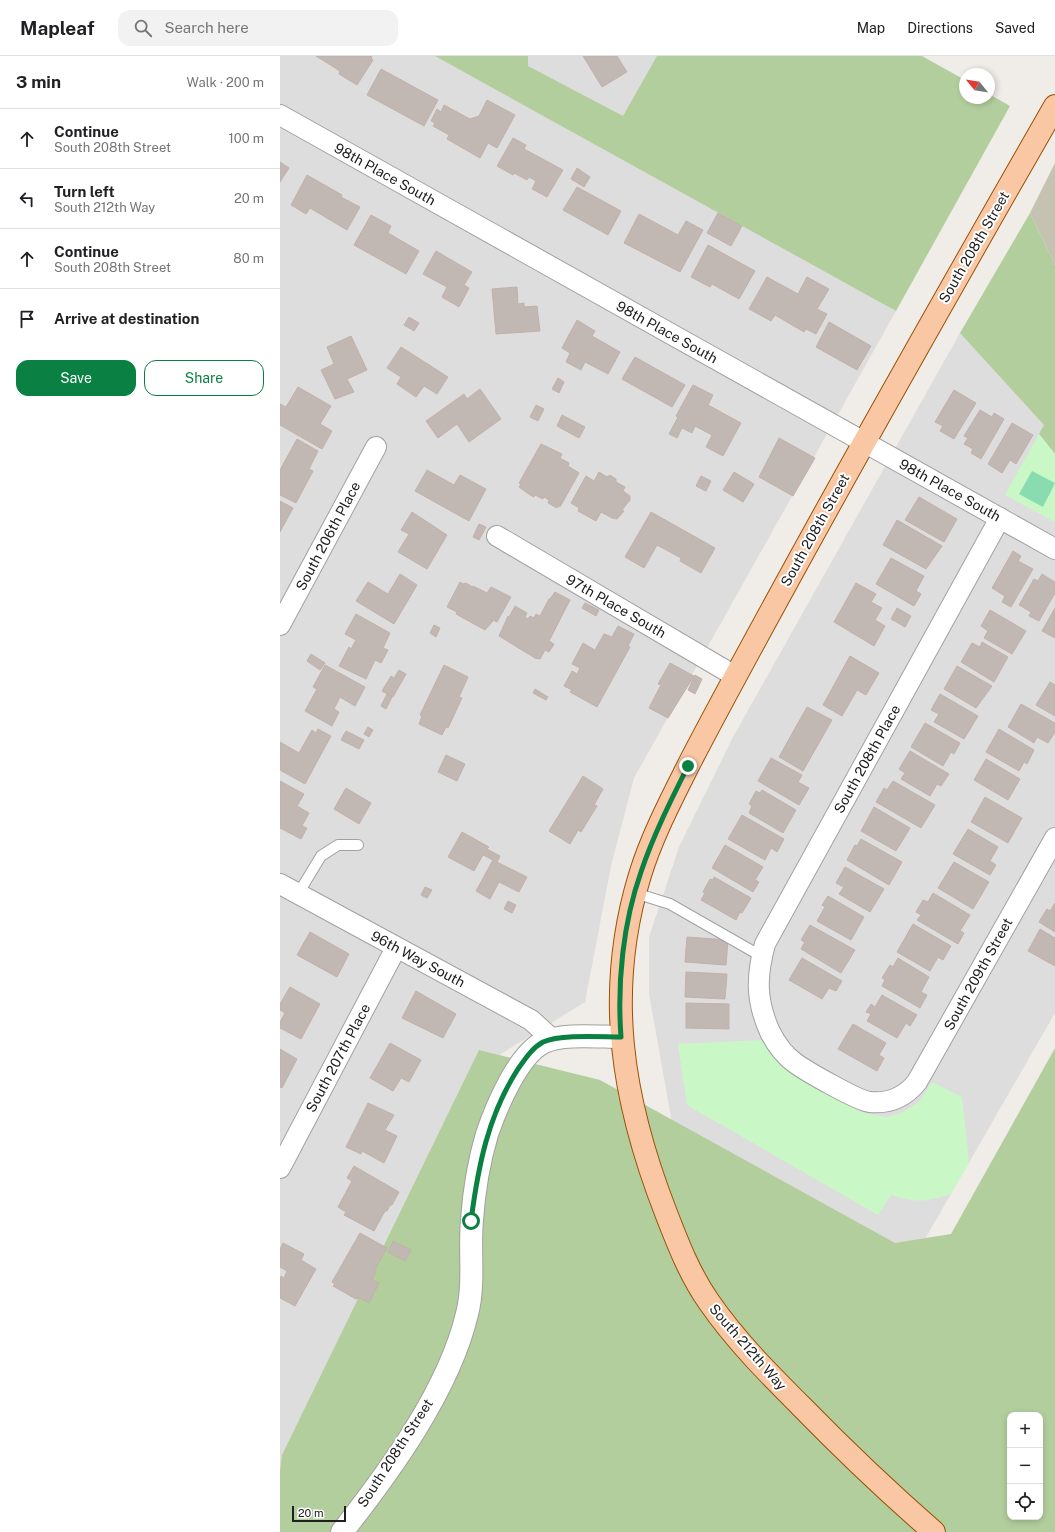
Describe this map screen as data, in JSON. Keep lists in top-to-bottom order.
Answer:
{
  "streets": {
    "main road": ["South 208th Street", "South 212th Way"],
    "street": [
      "98th Place South",
      "South 206th Place",
      "97th Place South",
      "South 208th Place",
      "96th Way South",
      "South 209th Street",
      "South 207th Place"
    ]
  },
  "crossings": [
    ["98th Place South", "South 208th Street"],
    ["98th Place South", "South 208th Place"],
    ["South 208th Street", "97th Place South"],
    ["South 208th Street", "96th Way South"],
    ["South 208th Street", "South 212th Way"],
    ["South 208th Place", "South 209th Street"],
    ["96th Way South", "South 207th Place"]
  ],
  "scale_bar": "20 m",
  "north": "top left",
  "page": {
    "header": "Mapleaf",
    "search": "Search here",
    "nav": ["Map", "Directions", "Saved"],
    "heading": ["3 min", "Walk · 200 m"],
    "list": [
      ["Continue", "South 208th Street", "100 m"],
      ["Turn left", "South 212th Way", "20 m"],
      ["Continue", "South 208th Street", "80 m"],
      "Arrive at destination"
    ],
    "buttons": ["Save", "Share"],
    "map_buttons": ["+", "−"],
    "scale": "20 m"
  }
}
